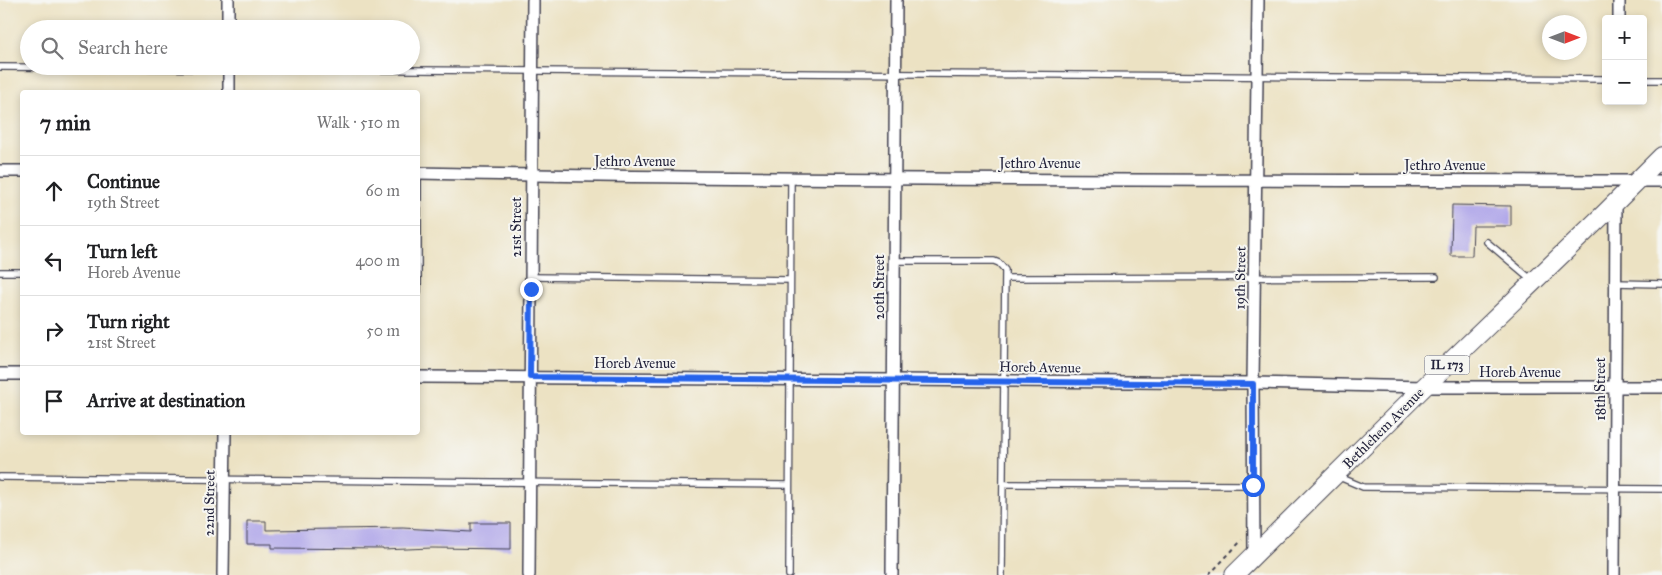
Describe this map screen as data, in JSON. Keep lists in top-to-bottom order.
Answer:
{
  "streets": {
    "main road": ["IL 173", "Bethlehem Avenue"],
    "street": [
      "Jethro Avenue",
      "21st Street",
      "19th Street",
      "20th Street",
      "Horeb Avenue",
      "18th Street",
      "22nd Street"
    ]
  },
  "crossings": [
    ["Jethro Avenue", "21st Street"],
    ["Jethro Avenue", "19th Street"],
    ["Jethro Avenue", "20th Street"],
    ["Jethro Avenue", "Bethlehem Avenue"],
    ["21st Street", "Horeb Avenue"],
    ["19th Street", "Horeb Avenue"],
    ["19th Street", "Bethlehem Avenue"],
    ["20th Street", "Horeb Avenue"],
    ["Horeb Avenue", "18th Street"],
    ["Horeb Avenue", "Bethlehem Avenue"],
    ["18th Street", "Bethlehem Avenue"]
  ],
  "north": "right",
  "page": {
    "map_buttons": ["+", "−"],
    "search": "Search here",
    "heading": ["7 min", "Walk · 510 m"],
    "list": [
      ["Continue", "19th Street", "60 m"],
      ["Turn left", "Horeb Avenue", "400 m"],
      ["Turn right", "21st Street", "50 m"],
      "Arrive at destination"
    ]
  }
}
